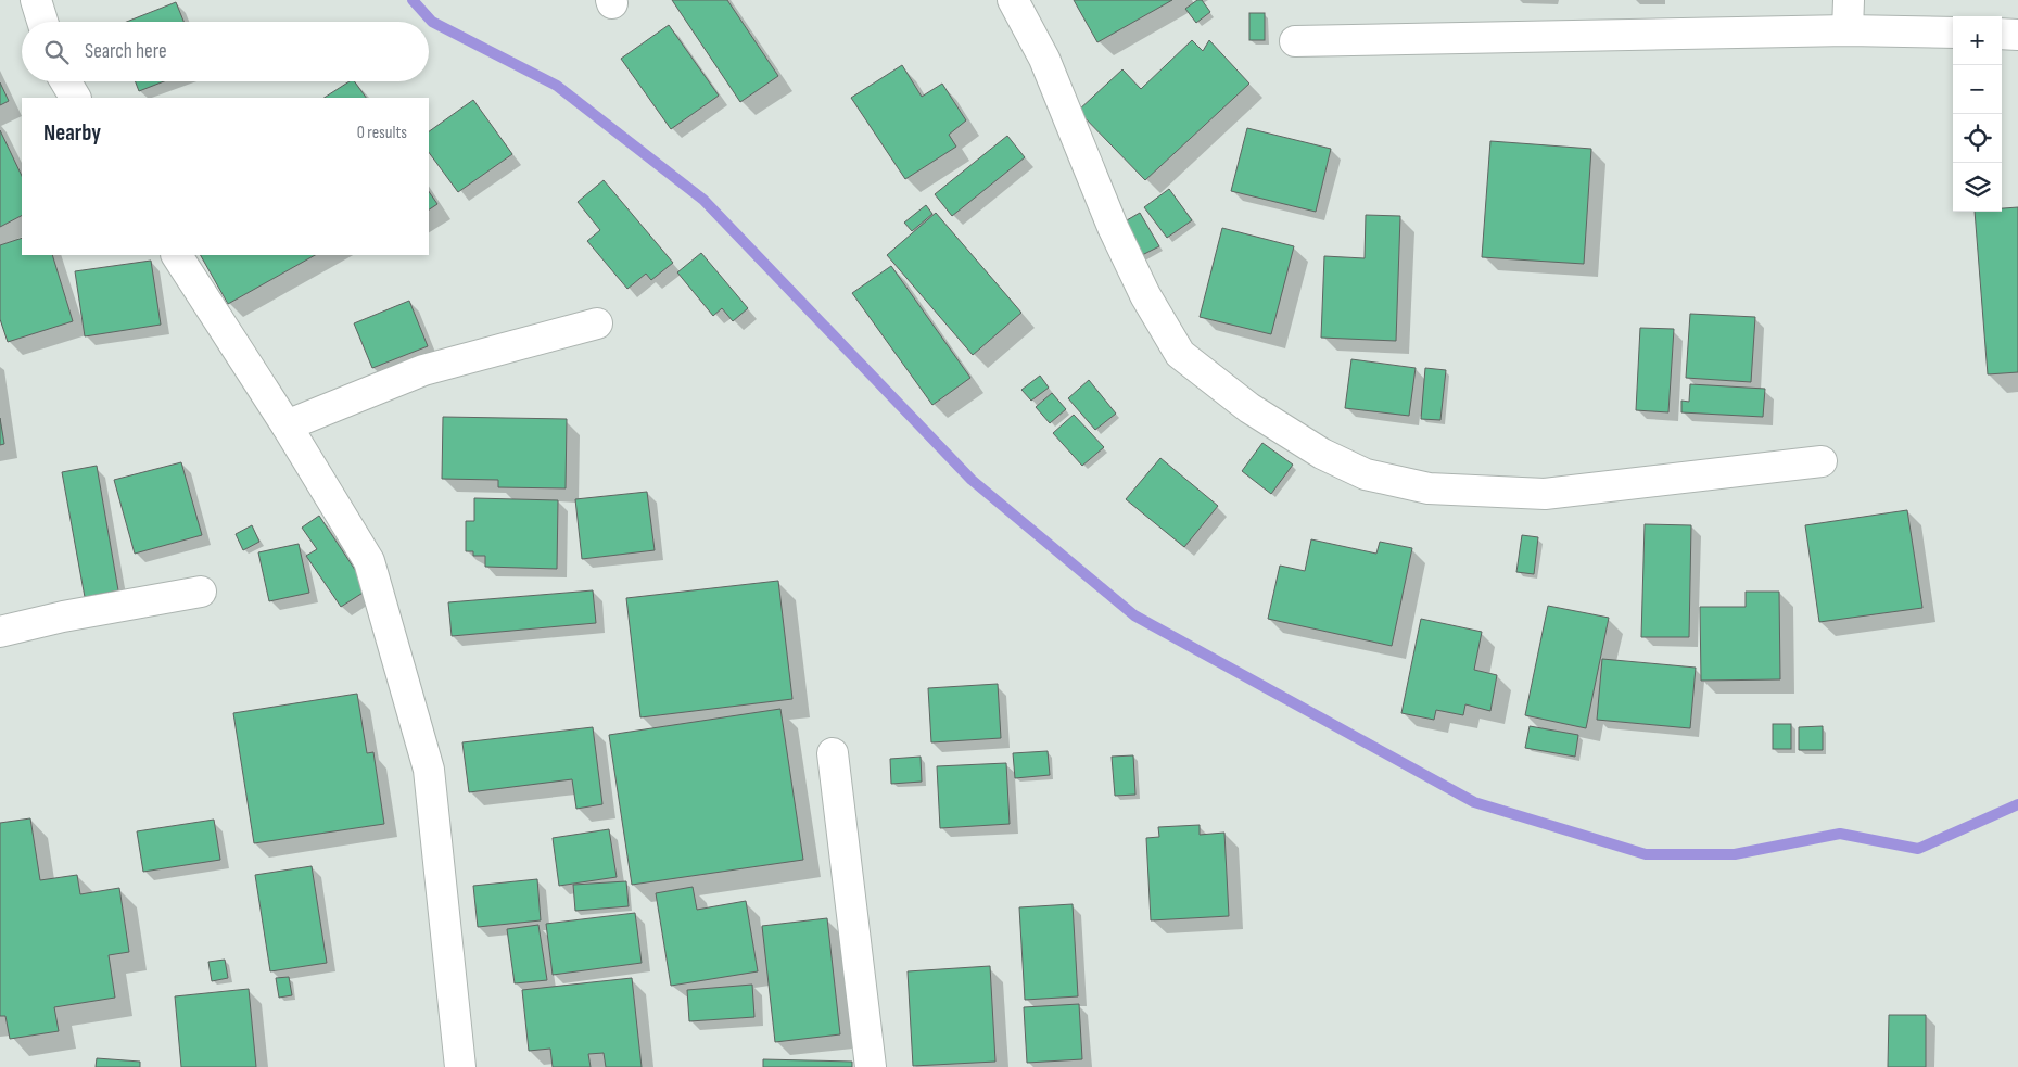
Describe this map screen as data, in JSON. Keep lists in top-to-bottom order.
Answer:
{
  "page": {
    "map_buttons": ["+", "−"],
    "search": "Search here",
    "heading": ["Nearby", "0 results"]
  }
}
